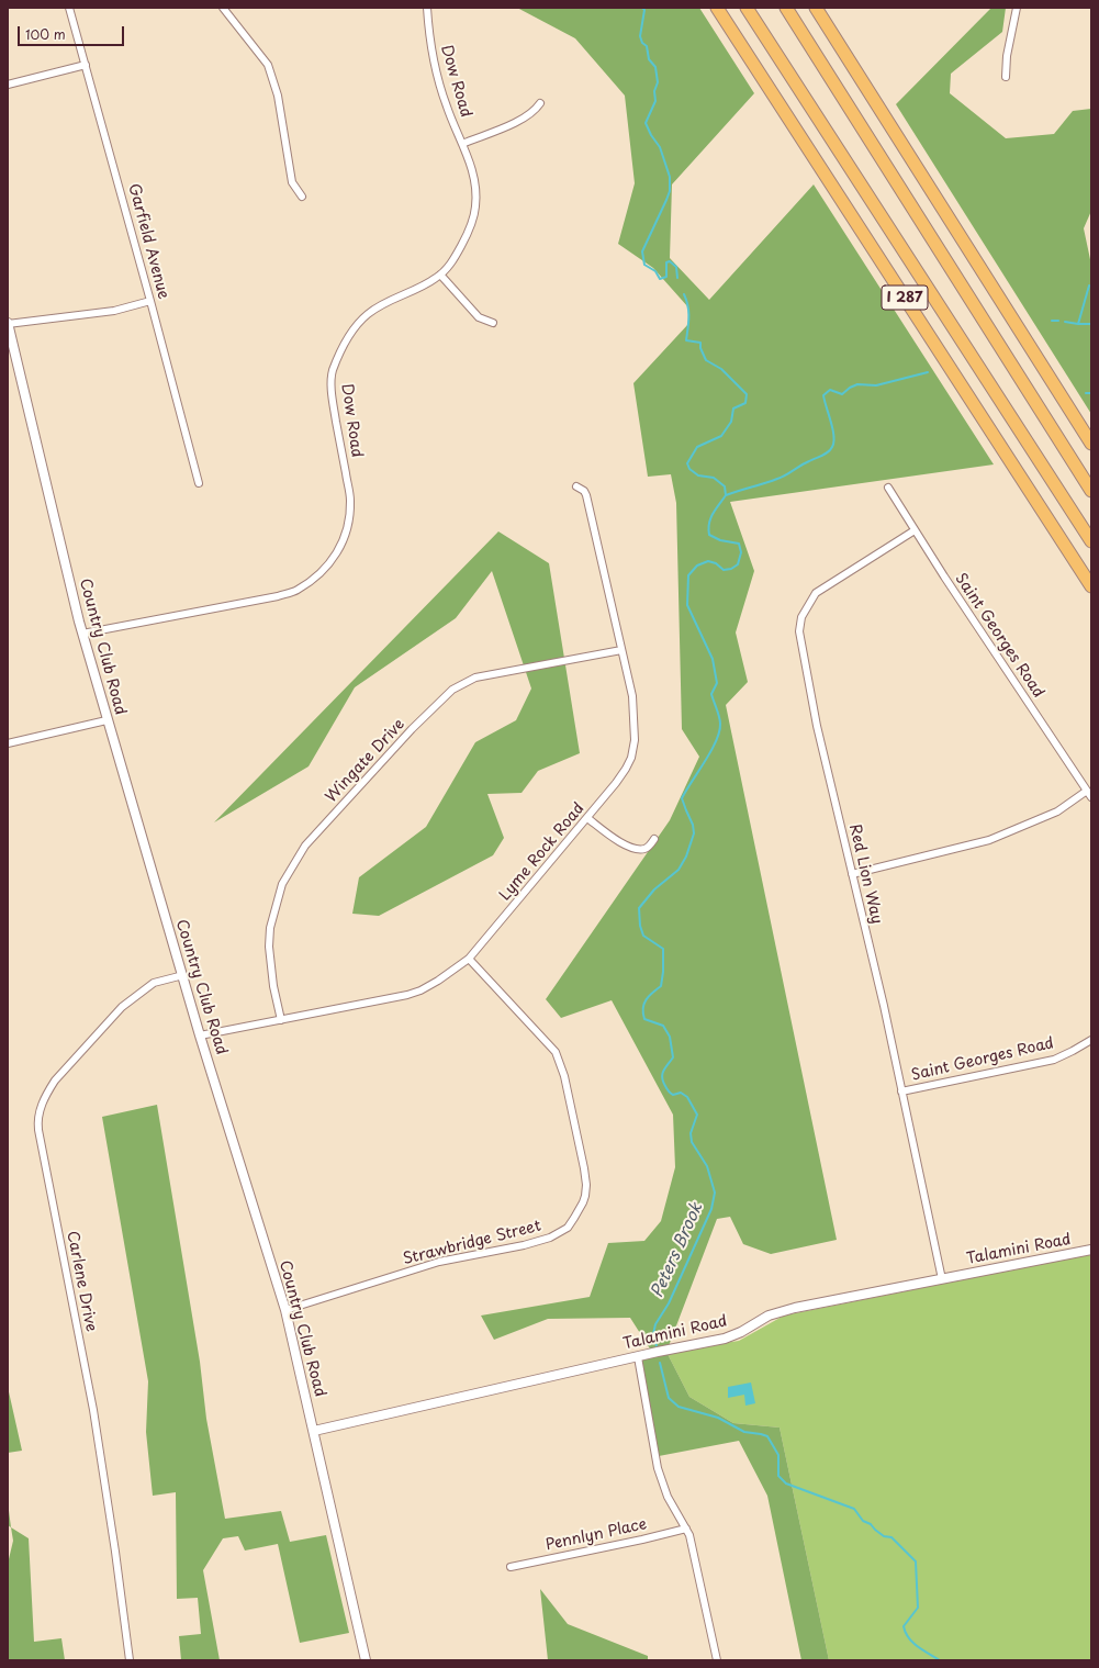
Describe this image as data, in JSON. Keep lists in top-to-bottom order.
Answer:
{
  "streets": {
    "highway": ["I 287"],
    "street": [
      "Dow Road",
      "Garfield Avenue",
      "Saint Georges Road",
      "Country Club Road",
      "Wingate Drive",
      "Lyme Rock Road",
      "Red Lion Way",
      "Strawbridge Street",
      "Talamini Road",
      "Carlene Drive",
      "Pennlyn Place"
    ]
  },
  "crossings": [
    ["Dow Road", "Country Club Road"],
    ["Saint Georges Road", "Red Lion Way"],
    ["Country Club Road", "Lyme Rock Road"],
    ["Country Club Road", "Strawbridge Street"],
    ["Country Club Road", "Talamini Road"],
    ["Country Club Road", "Carlene Drive"],
    ["Wingate Drive", "Lyme Rock Road"],
    ["Lyme Rock Road", "Strawbridge Street"],
    ["Red Lion Way", "Talamini Road"]
  ],
  "water": ["Peters Brook"],
  "scale_bar": "100 m"
}
